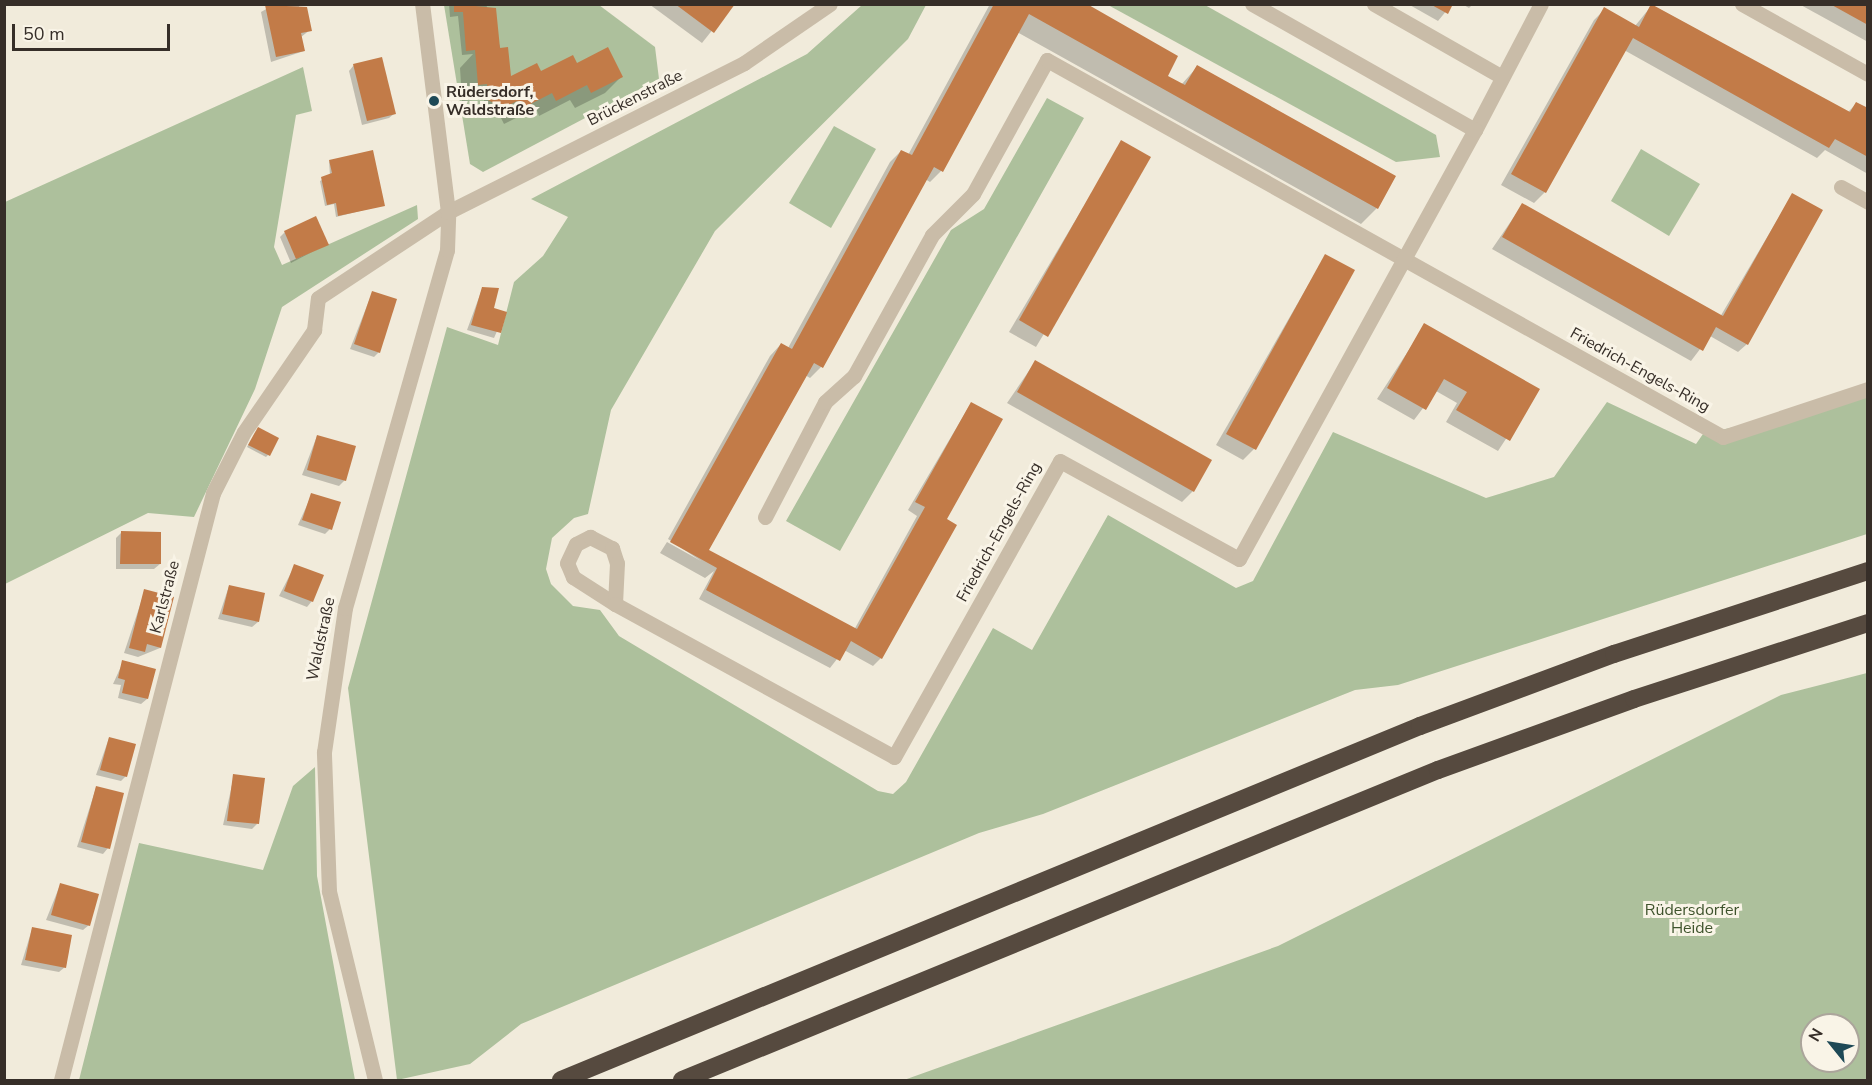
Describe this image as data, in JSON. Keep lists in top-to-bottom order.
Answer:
{
  "streets": {
    "street": [
      "Brückenstraße",
      "Friedrich-Engels-Ring",
      "Karlstraße",
      "Waldstraße"
    ]
  },
  "crossings": [
    ["Brückenstraße", "Karlstraße"],
    ["Brückenstraße", "Waldstraße"],
    ["Karlstraße", "Waldstraße"]
  ],
  "parks": ["Rüdersdorfer Heide"],
  "places": ["Rüdersdorf, Waldstraße"],
  "scale_bar": "50 m",
  "north": "top left"
}
